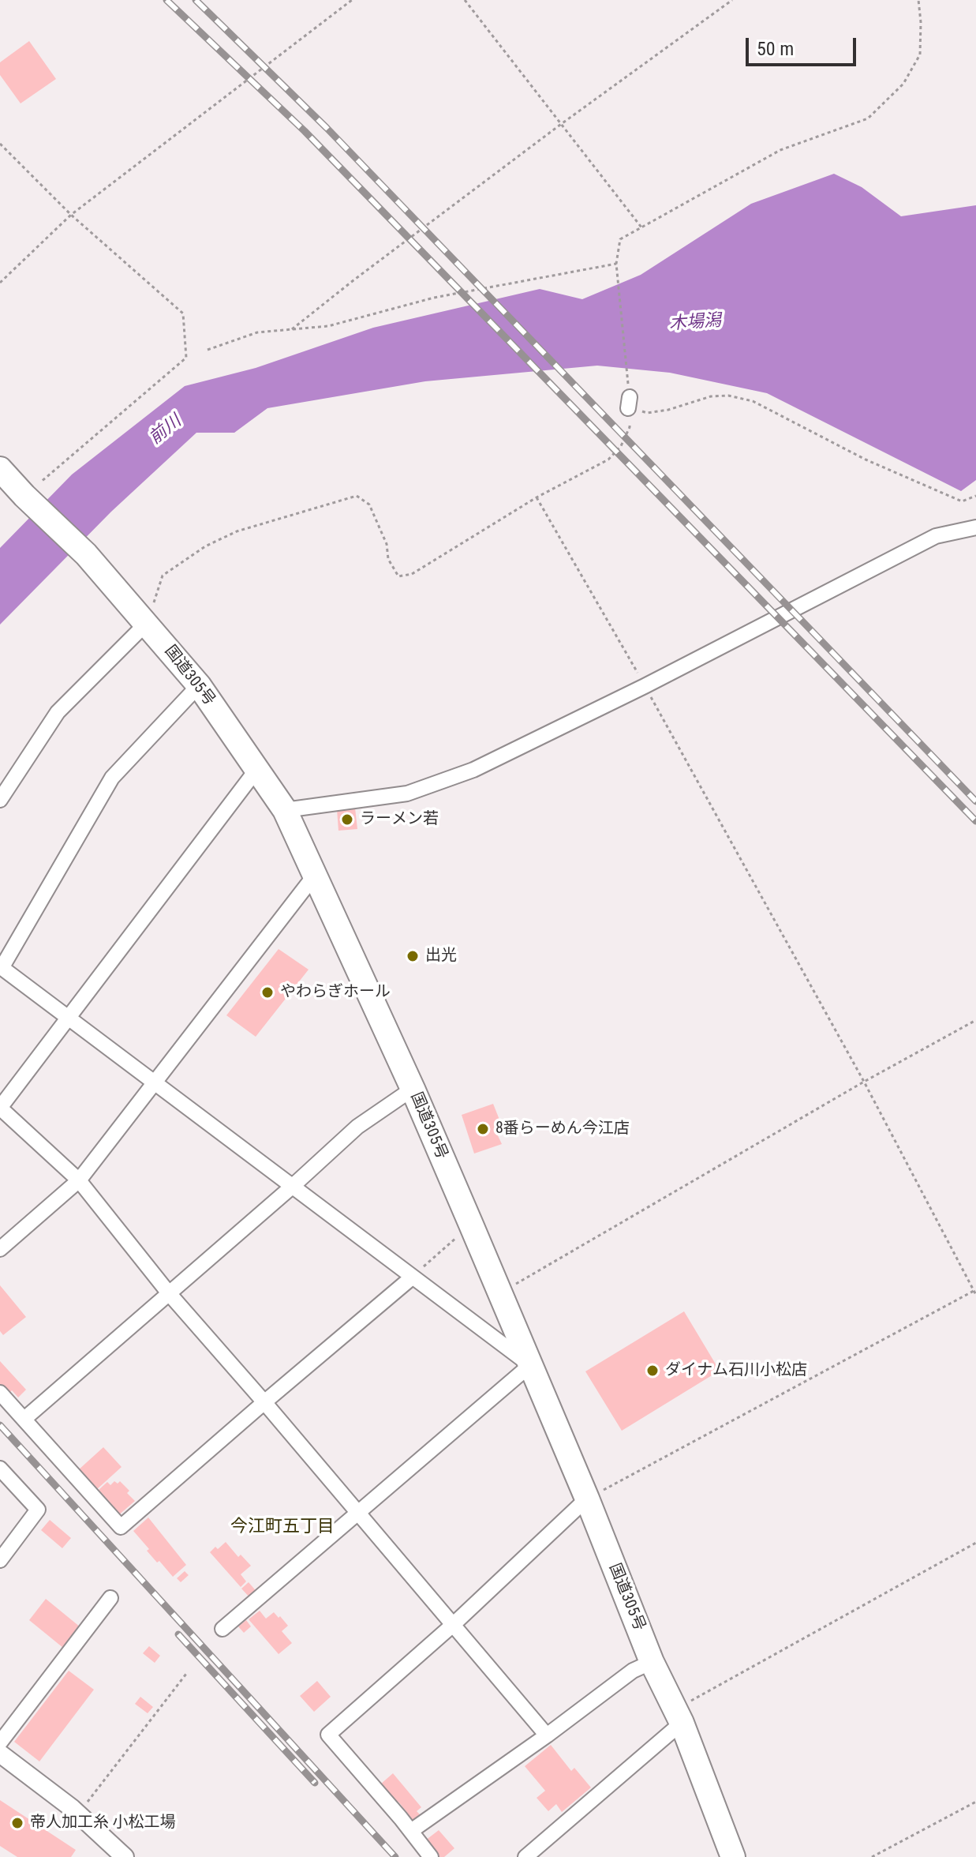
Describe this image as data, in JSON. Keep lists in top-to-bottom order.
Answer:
{
  "streets": {
    "highway": ["国道305号"]
  },
  "districts": ["今江町五丁目"],
  "water": ["木場潟", "前川"],
  "places": [
    "ラーメン若",
    "出光",
    "やわらぎホール",
    "8番らーめん今江店",
    "ダイナム石川小松店",
    "帝人加工糸 小松工場"
  ],
  "scale_bar": "50 m"
}
